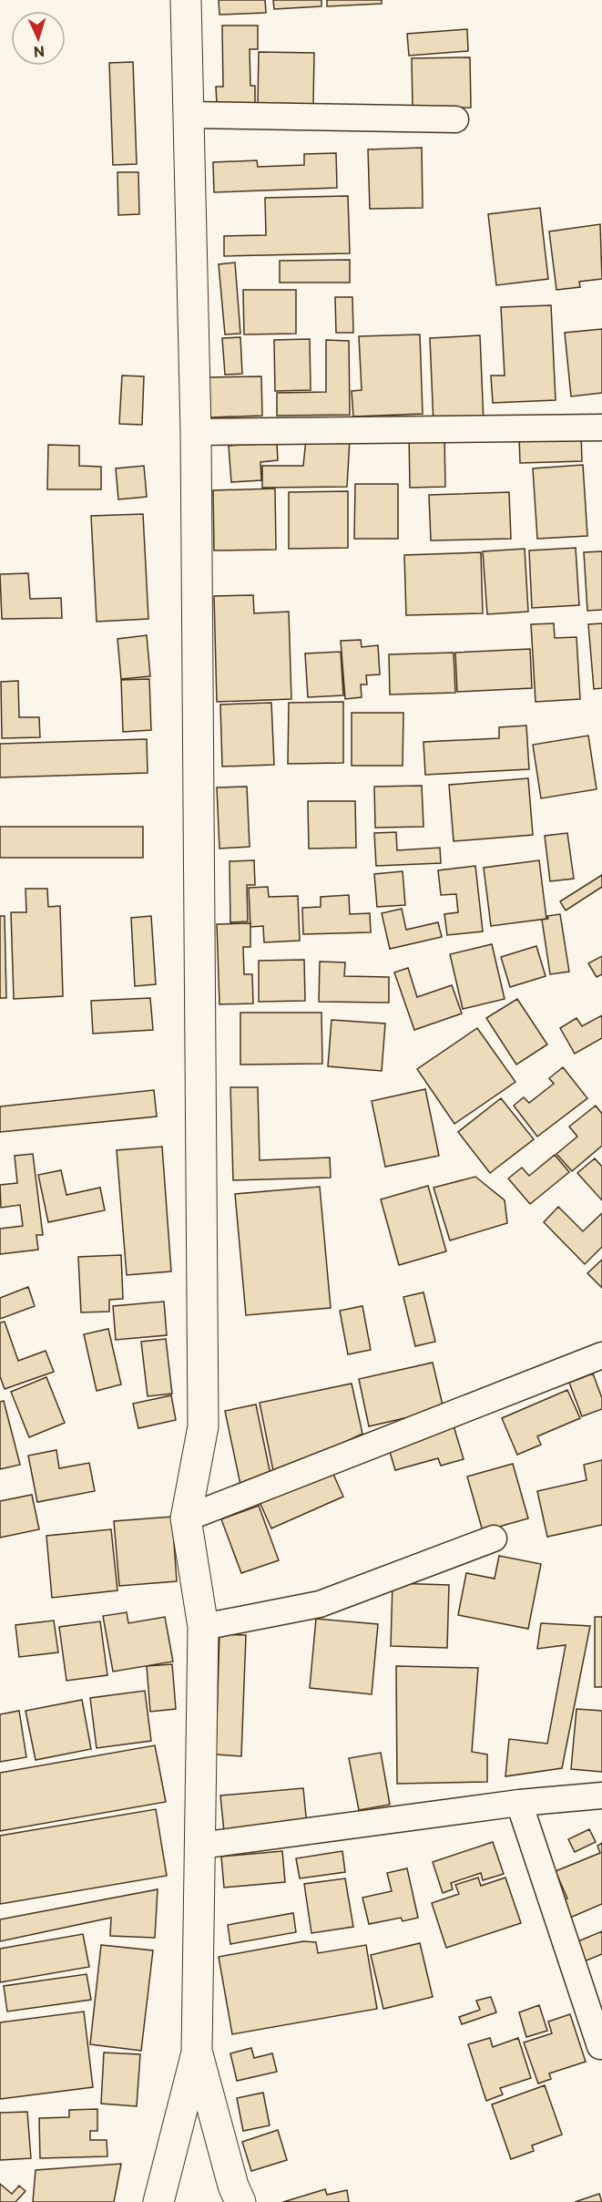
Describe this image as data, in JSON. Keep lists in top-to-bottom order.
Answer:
{
  "north": "bottom"
}
